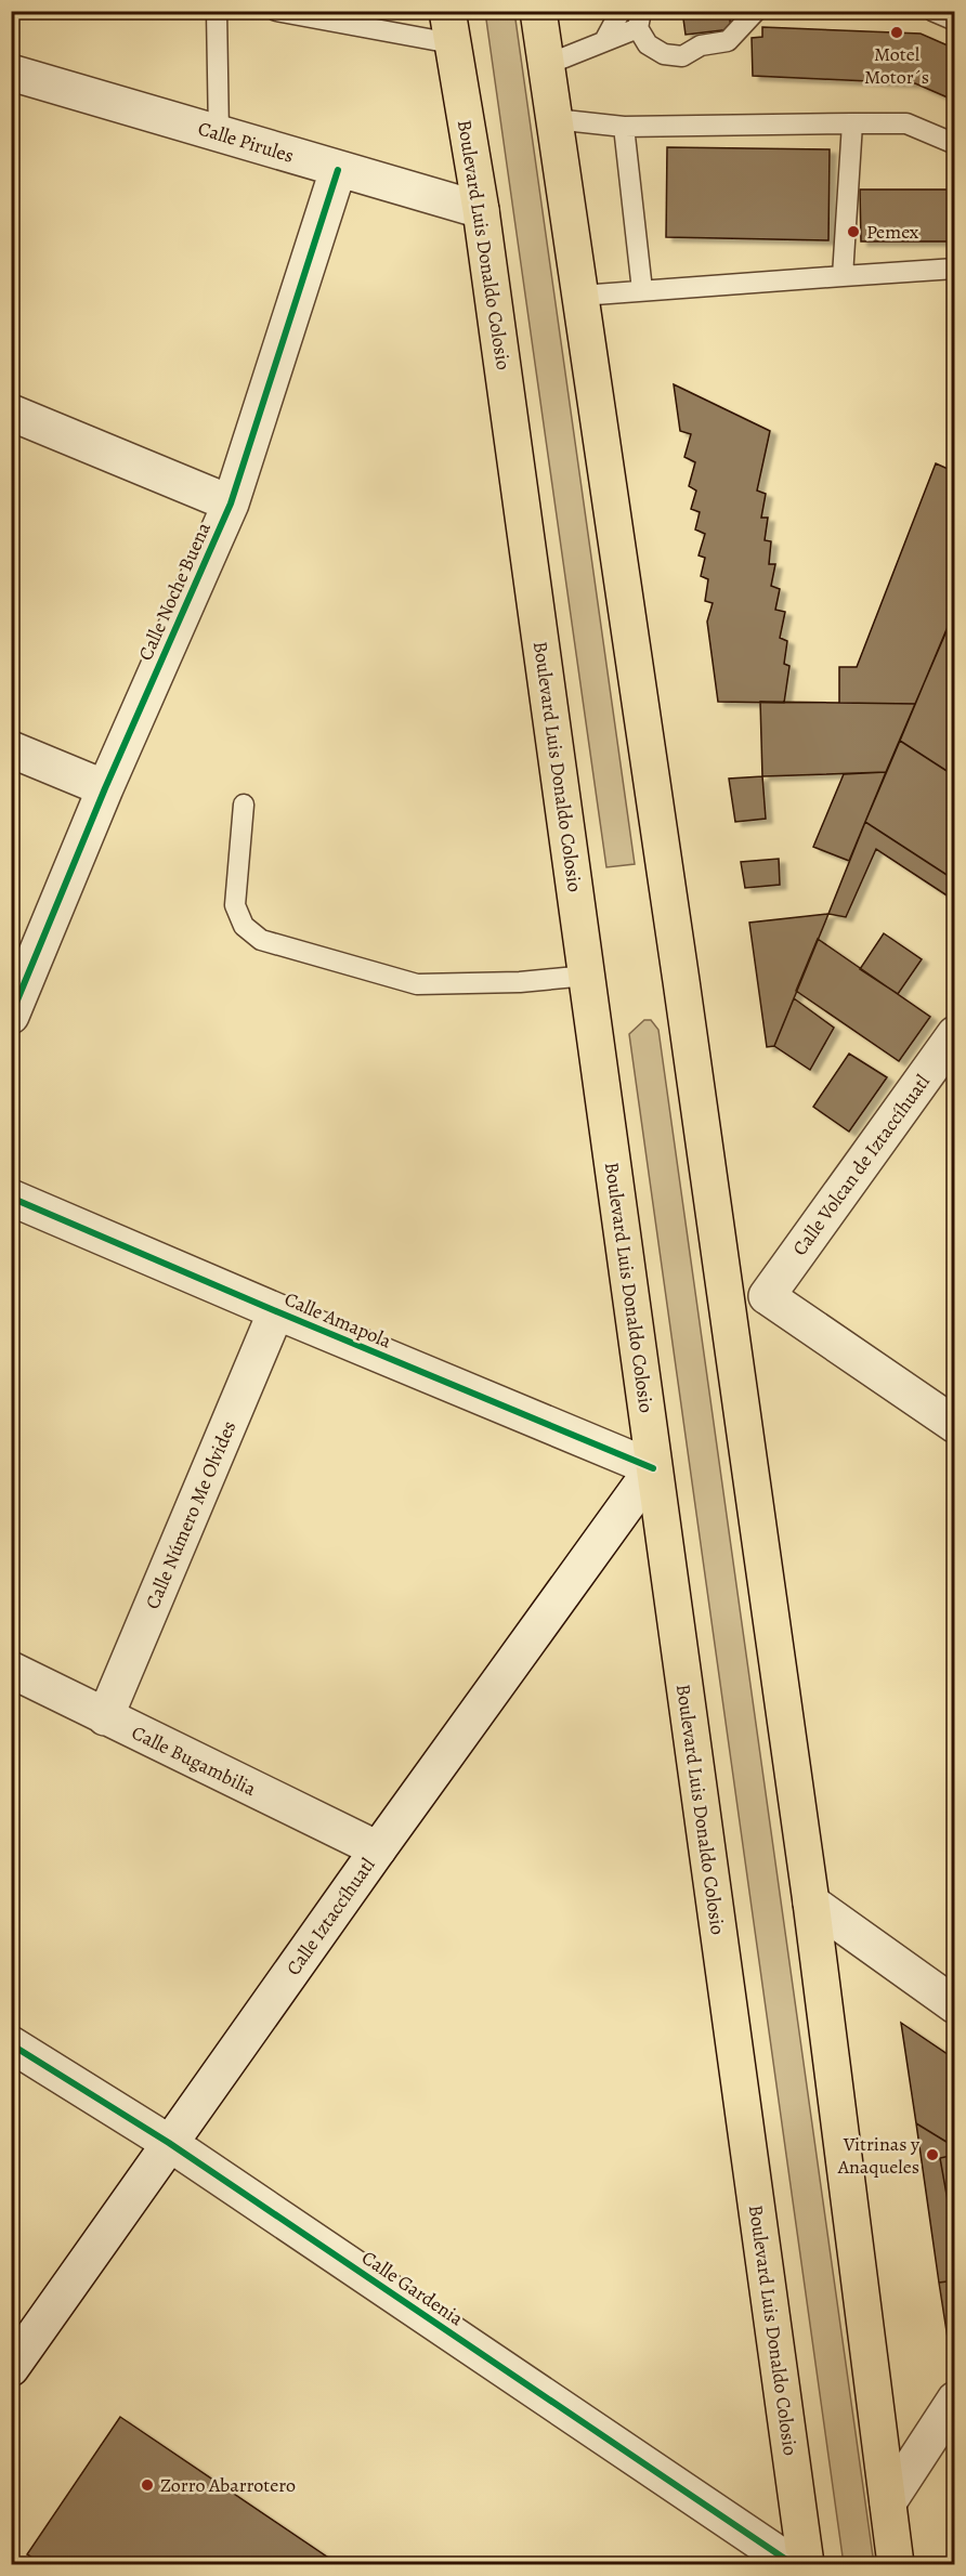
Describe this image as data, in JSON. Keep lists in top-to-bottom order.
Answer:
{
  "streets": {
    "main road": ["Boulevard Luis Donaldo Colosio"],
    "street": [
      "Calle Pirules",
      "Calle Noche Buena",
      "Calle Volcan de Iztaccíhuatl",
      "Calle Amapola",
      "Calle Número Me Olvides",
      "Calle Bugambilia",
      "Calle Iztaccíhuatl",
      "Calle Gardenia"
    ]
  },
  "crossings": [
    ["Calle Pirules", "Boulevard Luis Donaldo Colosio"],
    ["Calle Pirules", "Calle Noche Buena"],
    ["Boulevard Luis Donaldo Colosio", "Calle Amapola"],
    ["Boulevard Luis Donaldo Colosio", "Calle Iztaccíhuatl"],
    ["Calle Amapola", "Calle Número Me Olvides"],
    ["Calle Amapola", "Calle Iztaccíhuatl"],
    ["Calle Número Me Olvides", "Calle Bugambilia"],
    ["Calle Bugambilia", "Calle Iztaccíhuatl"],
    ["Calle Iztaccíhuatl", "Calle Gardenia"]
  ],
  "places": [
    "Motel Motor´s",
    "Pemex",
    "Vitrinas y Anaqueles",
    "Zorro Abarrotero"
  ]
}
